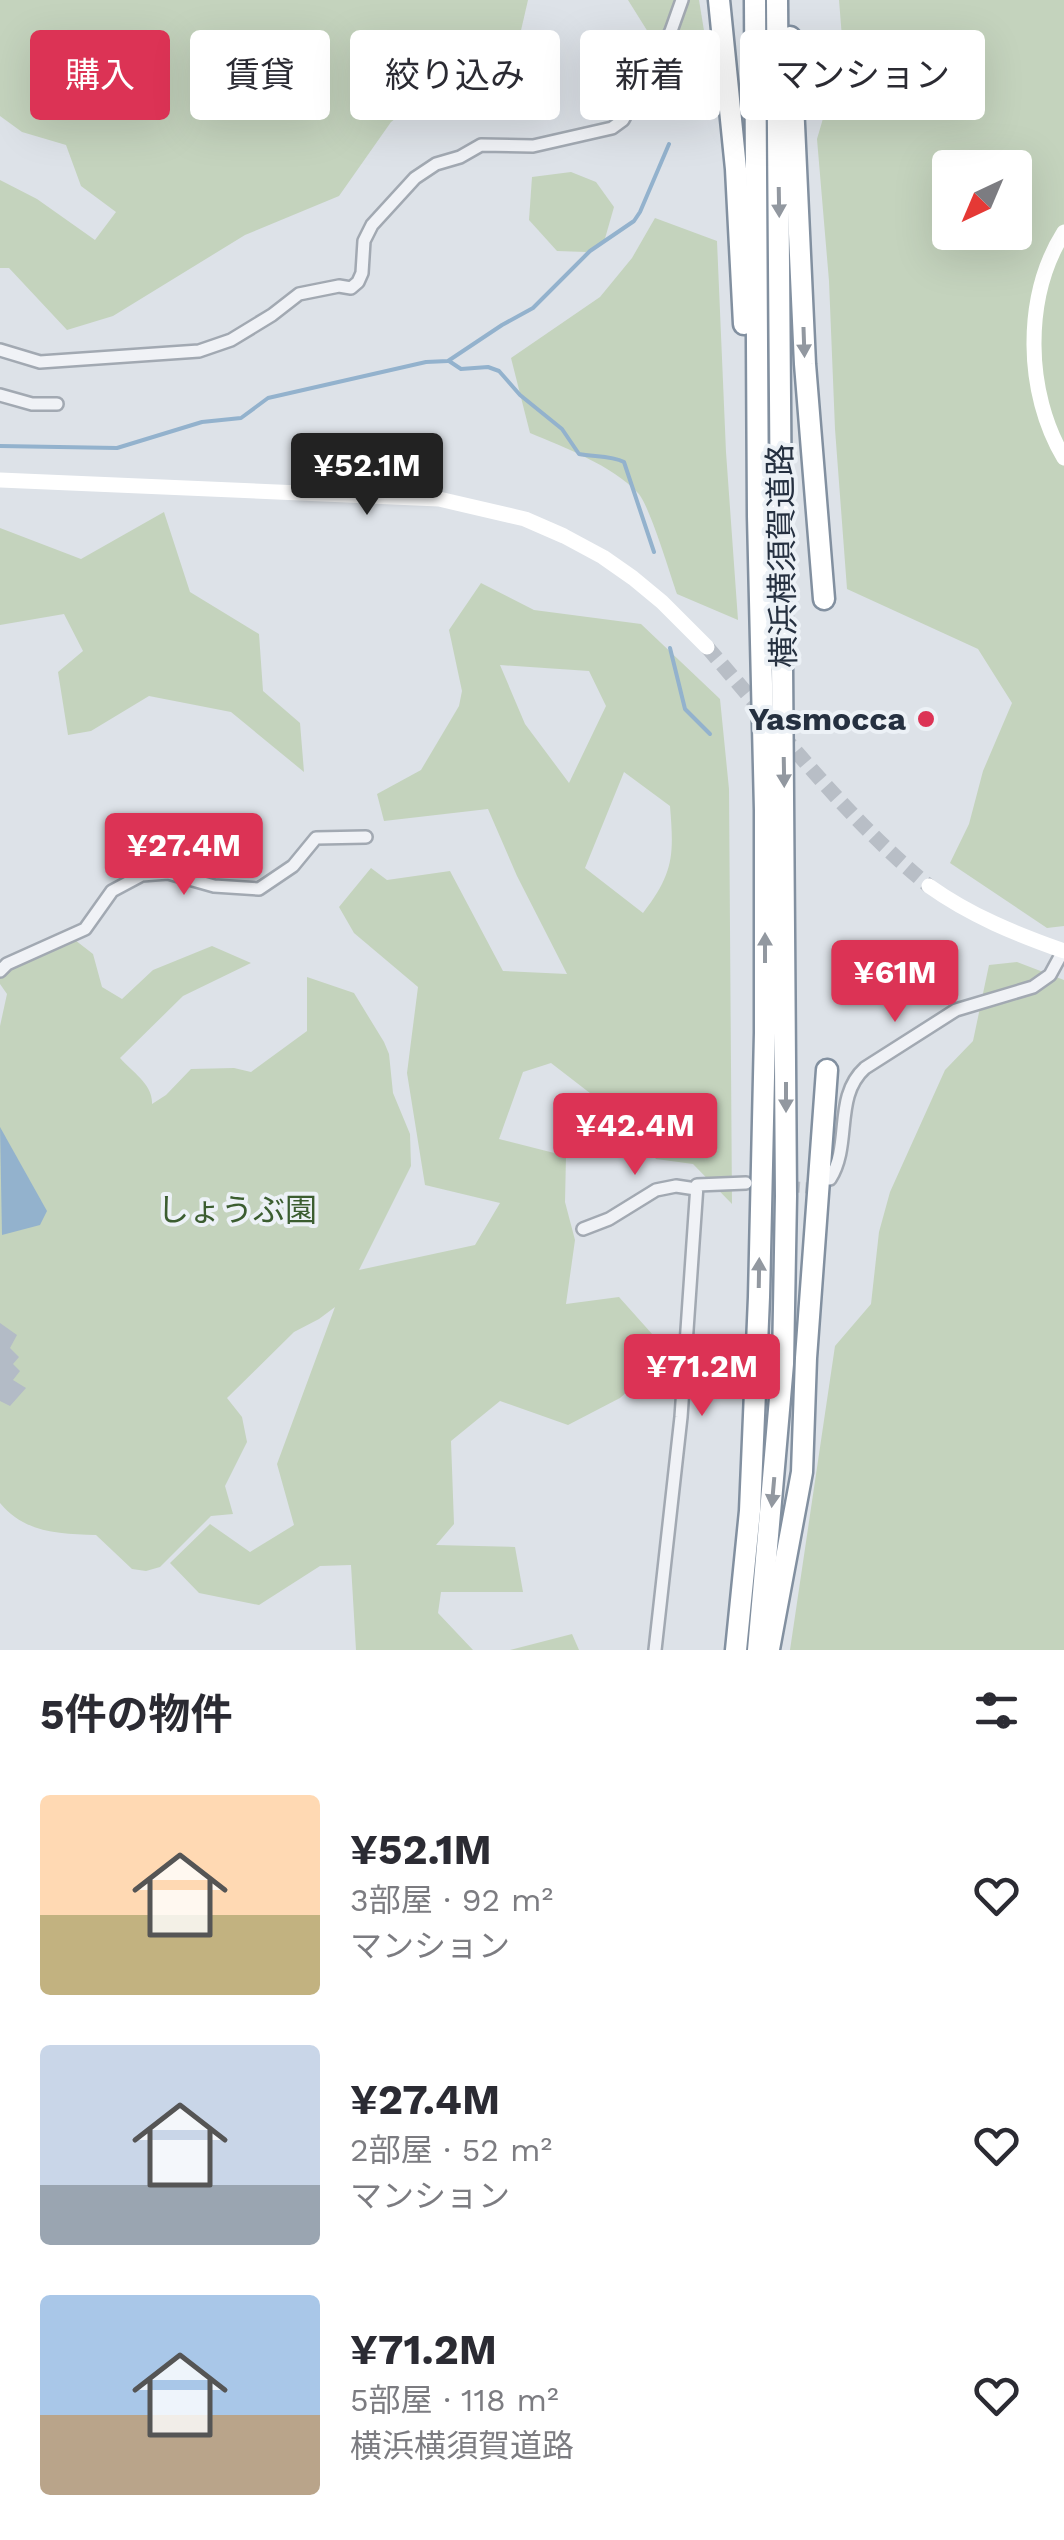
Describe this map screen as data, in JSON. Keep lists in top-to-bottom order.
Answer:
{
  "streets": {
    "highway": ["横浜横須賀道路"]
  },
  "parks": ["しょうぶ園"],
  "places": ["Yasmocca"],
  "north": "bottom left",
  "page": {
    "chip": [
      "購入",
      "賃貸",
      "絞り込み",
      "新着",
      "マンション"
    ],
    "price": [
      "¥52.1M",
      "¥27.4M",
      "¥61M",
      "¥42.4M",
      "¥71.2M"
    ],
    "heading": "5件の物件",
    "list": [
      {
        "name": "¥52.1M",
        "note": "3部屋 · 92 m² · マンション"
      },
      {
        "name": "¥27.4M",
        "note": "2部屋 · 52 m² · マンション"
      },
      {
        "name": "¥71.2M",
        "note": "5部屋 · 118 m² · 横浜横須賀道路"
      }
    ]
  }
}
